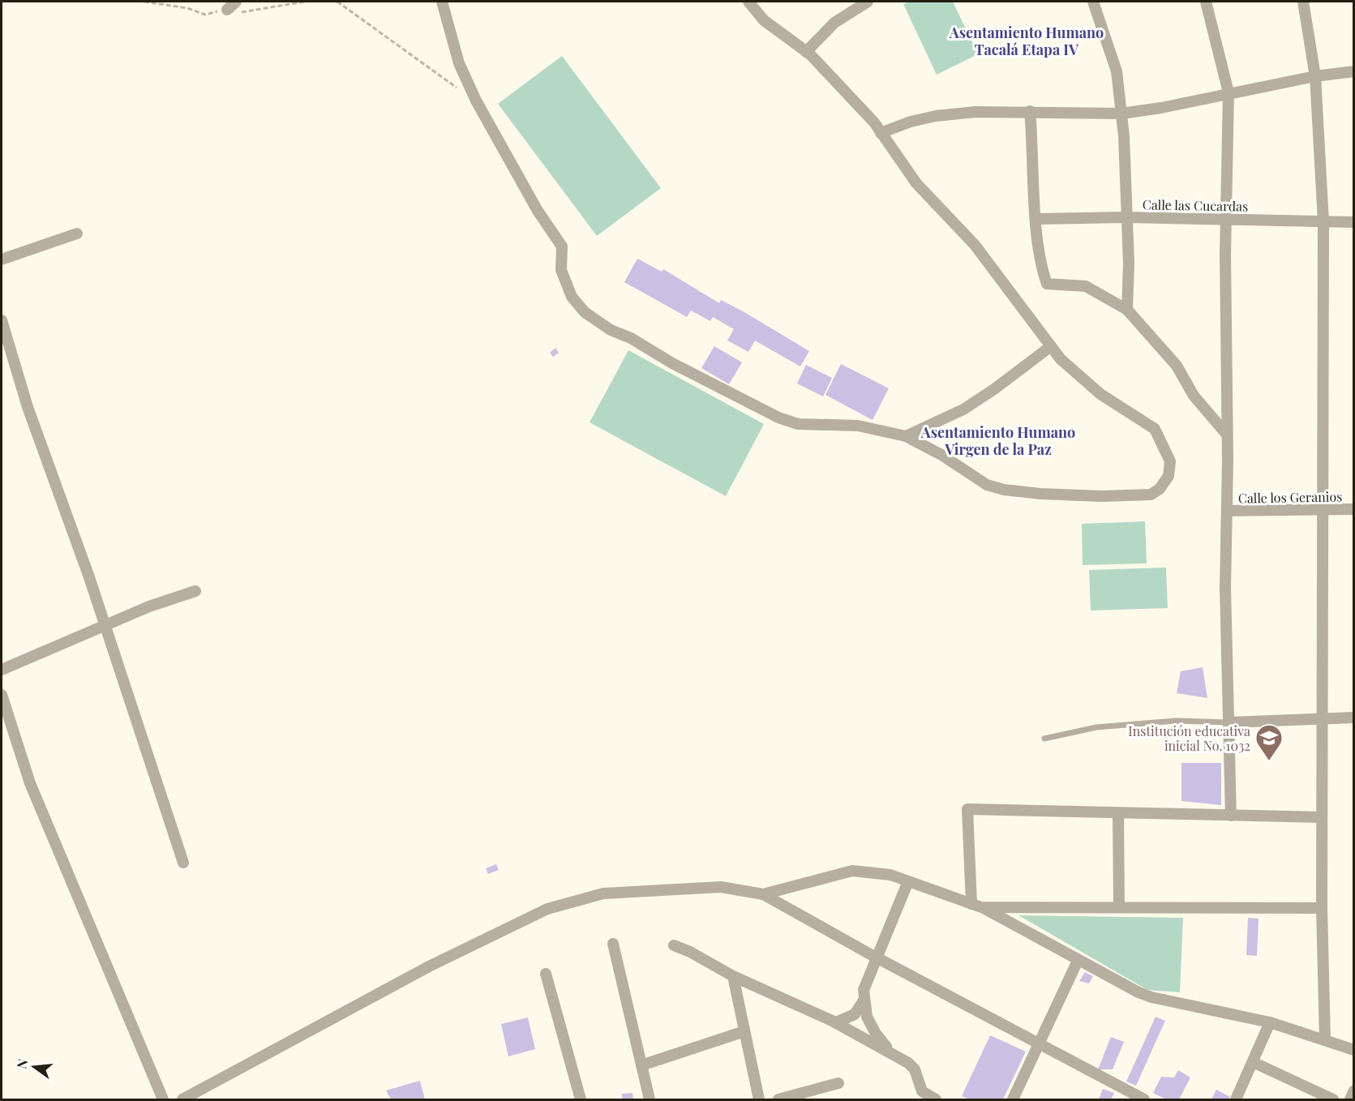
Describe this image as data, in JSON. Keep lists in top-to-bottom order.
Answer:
{
  "streets": {
    "street": ["Calle las Cucardas", "Calle los Geranios"]
  },
  "districts": ["Asentamiento Humano Tacalá Etapa IV", "Asentamiento Humano Virgen de la Paz"],
  "places": {
    "school or university": ["Institución educativa inicial No. 1032"]
  },
  "north": "left"
}
